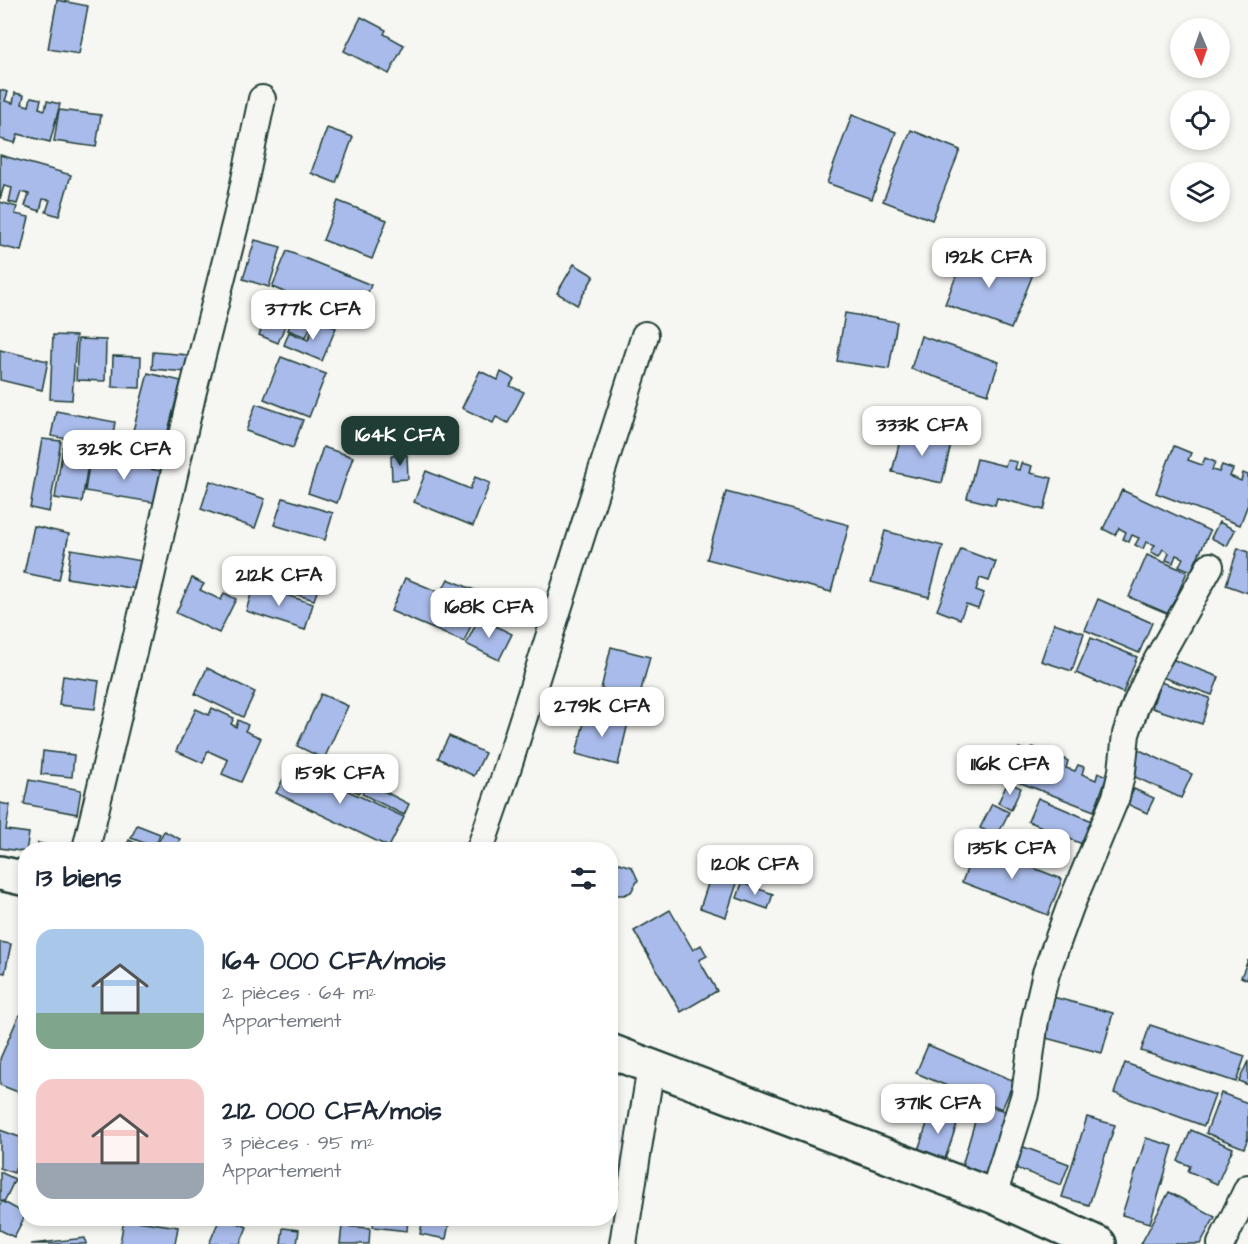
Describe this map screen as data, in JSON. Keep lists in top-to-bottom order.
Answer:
{
  "north": "bottom",
  "page": {
    "price": [
      "192K CFA",
      "377K CFA",
      "333K CFA",
      "164K CFA",
      "329K CFA",
      "212K CFA",
      "168K CFA",
      "279K CFA",
      "116K CFA",
      "159K CFA",
      "135K CFA",
      "120K CFA",
      "371K CFA"
    ],
    "heading": "13 biens",
    "list": [
      {
        "name": "164 000 CFA/mois",
        "note": "2 pièces · 64 m² · Appartement"
      },
      {
        "name": "212 000 CFA/mois",
        "note": "3 pièces · 95 m² · Appartement"
      }
    ]
  }
}
